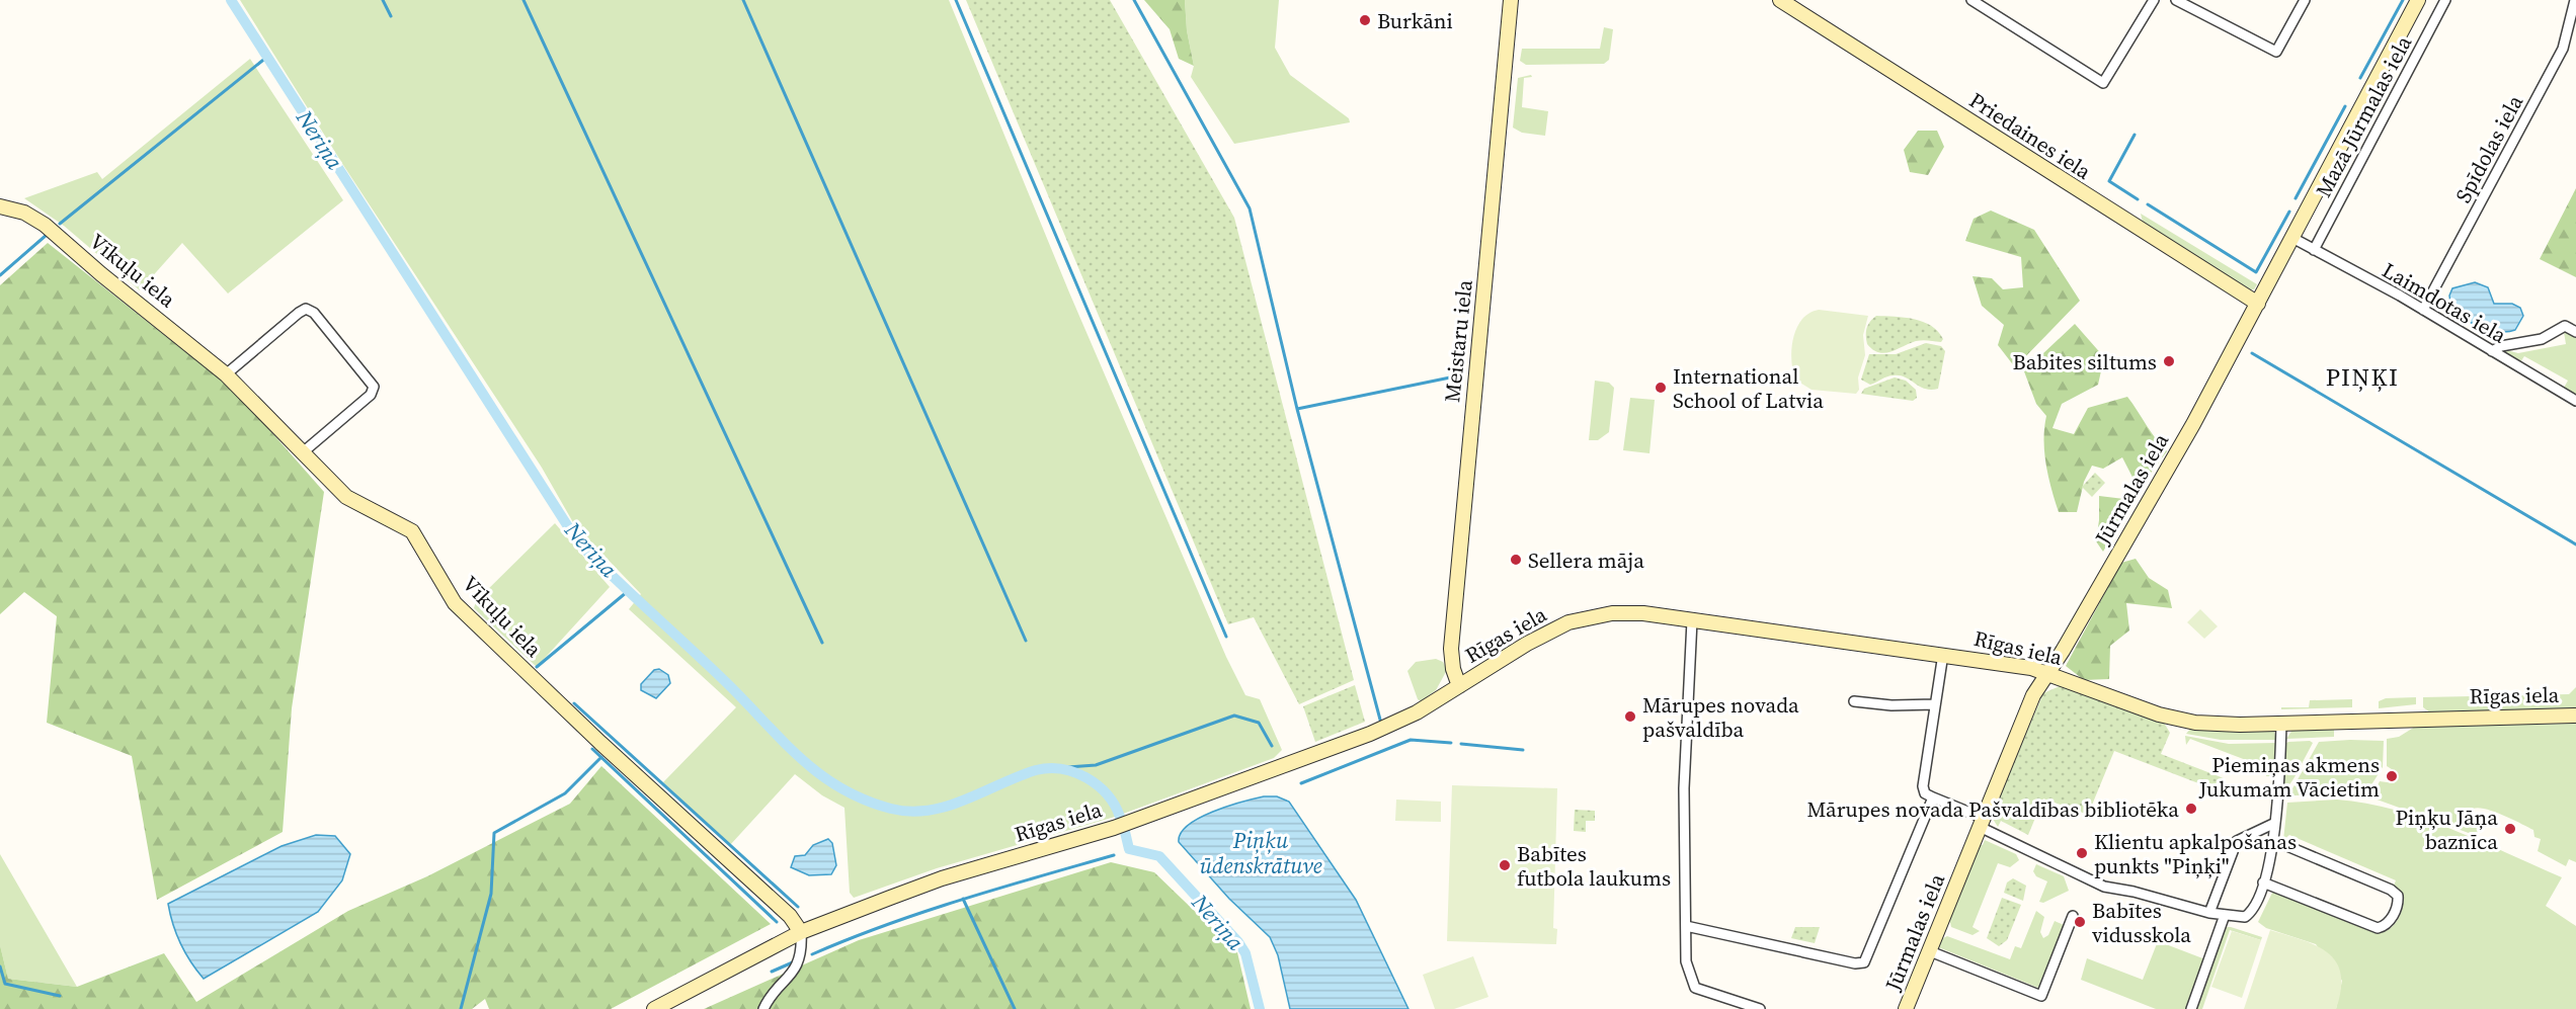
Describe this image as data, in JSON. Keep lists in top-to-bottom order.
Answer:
{
  "streets": {
    "main road": [
      "Priedaines iela",
      "Vīkuļu iela",
      "Meistaru iela",
      "Jūrmalas iela",
      "Rīgas iela"
    ],
    "street": ["Mazā Jūrmalas iela", "Spīdolas iela", "Laimdotas iela"]
  },
  "crossings": [
    ["Mazā Jūrmalas iela", "Laimdotas iela"],
    ["Priedaines iela", "Jūrmalas iela"],
    ["Spīdolas iela", "Laimdotas iela"],
    ["Vīkuļu iela", "Rīgas iela"],
    ["Laimdotas iela", "Jūrmalas iela"],
    ["Meistaru iela", "Rīgas iela"],
    ["Jūrmalas iela", "Rīgas iela"]
  ],
  "districts": ["PIŅĶI"],
  "water": ["Neriņa", "Piņķu ūdenskrātuve"],
  "places": [
    "Burkāni",
    "Babites siltums",
    "International School of Latvia",
    "Sellera māja",
    "Mārupes novada pašvaldība",
    "Piemiņas akmens Jukumam Vācietim",
    "Mārupes novada Pašvaldības bibliotēka",
    "Piņķu Jāņa baznīca",
    "Klientu apkalpošanas punkts \"Piņķi\"",
    "Babītes futbola laukums",
    "Babītes vidusskola"
  ]
}
